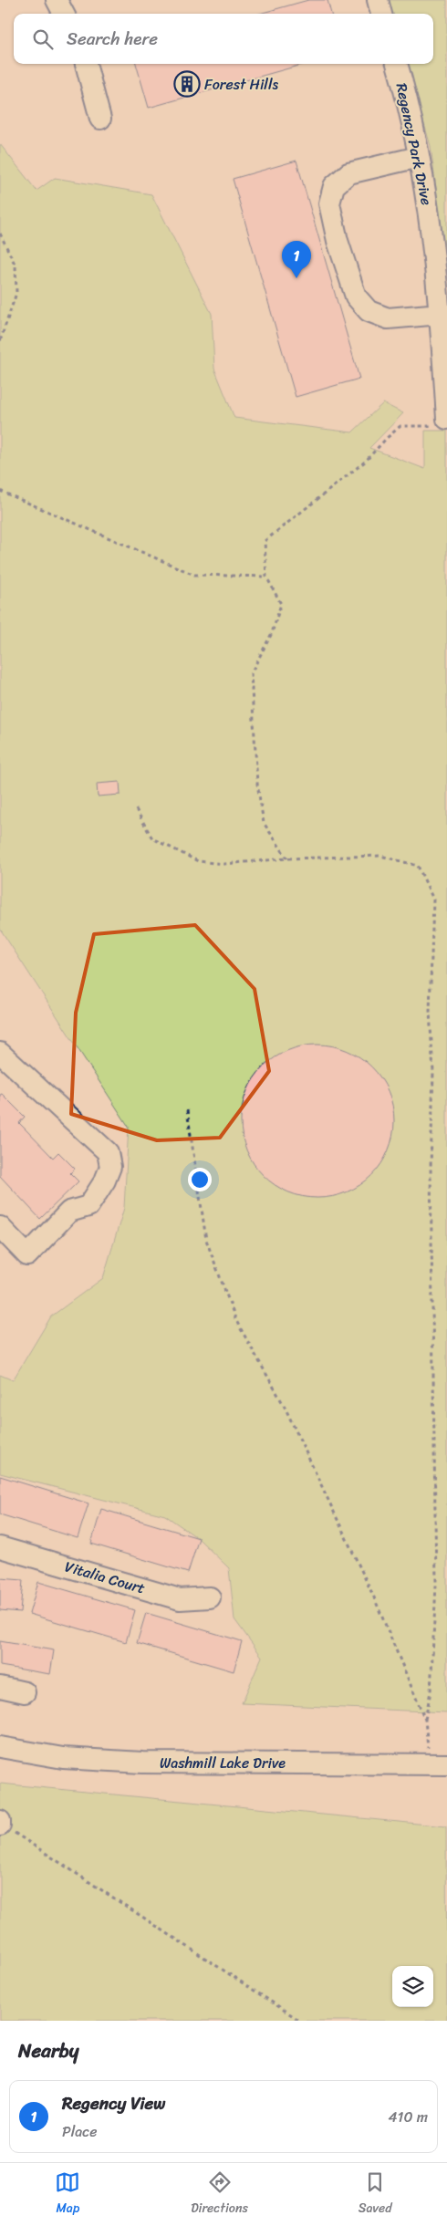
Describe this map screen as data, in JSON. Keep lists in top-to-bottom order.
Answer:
{
  "streets": {
    "street": ["Regency Park Drive", "Vitalia Court", "Washmill Lake Drive"]
  },
  "places": {
    "building": ["Forest Hills"]
  },
  "page": {
    "search": "Search here",
    "pins": "1",
    "heading": "Nearby",
    "list": [
      {
        "mark": "1",
        "name": "Regency View",
        "note": "Place",
        "value": "410 m"
      }
    ],
    "nav": ["Map", "Directions", "Saved"]
  }
}
